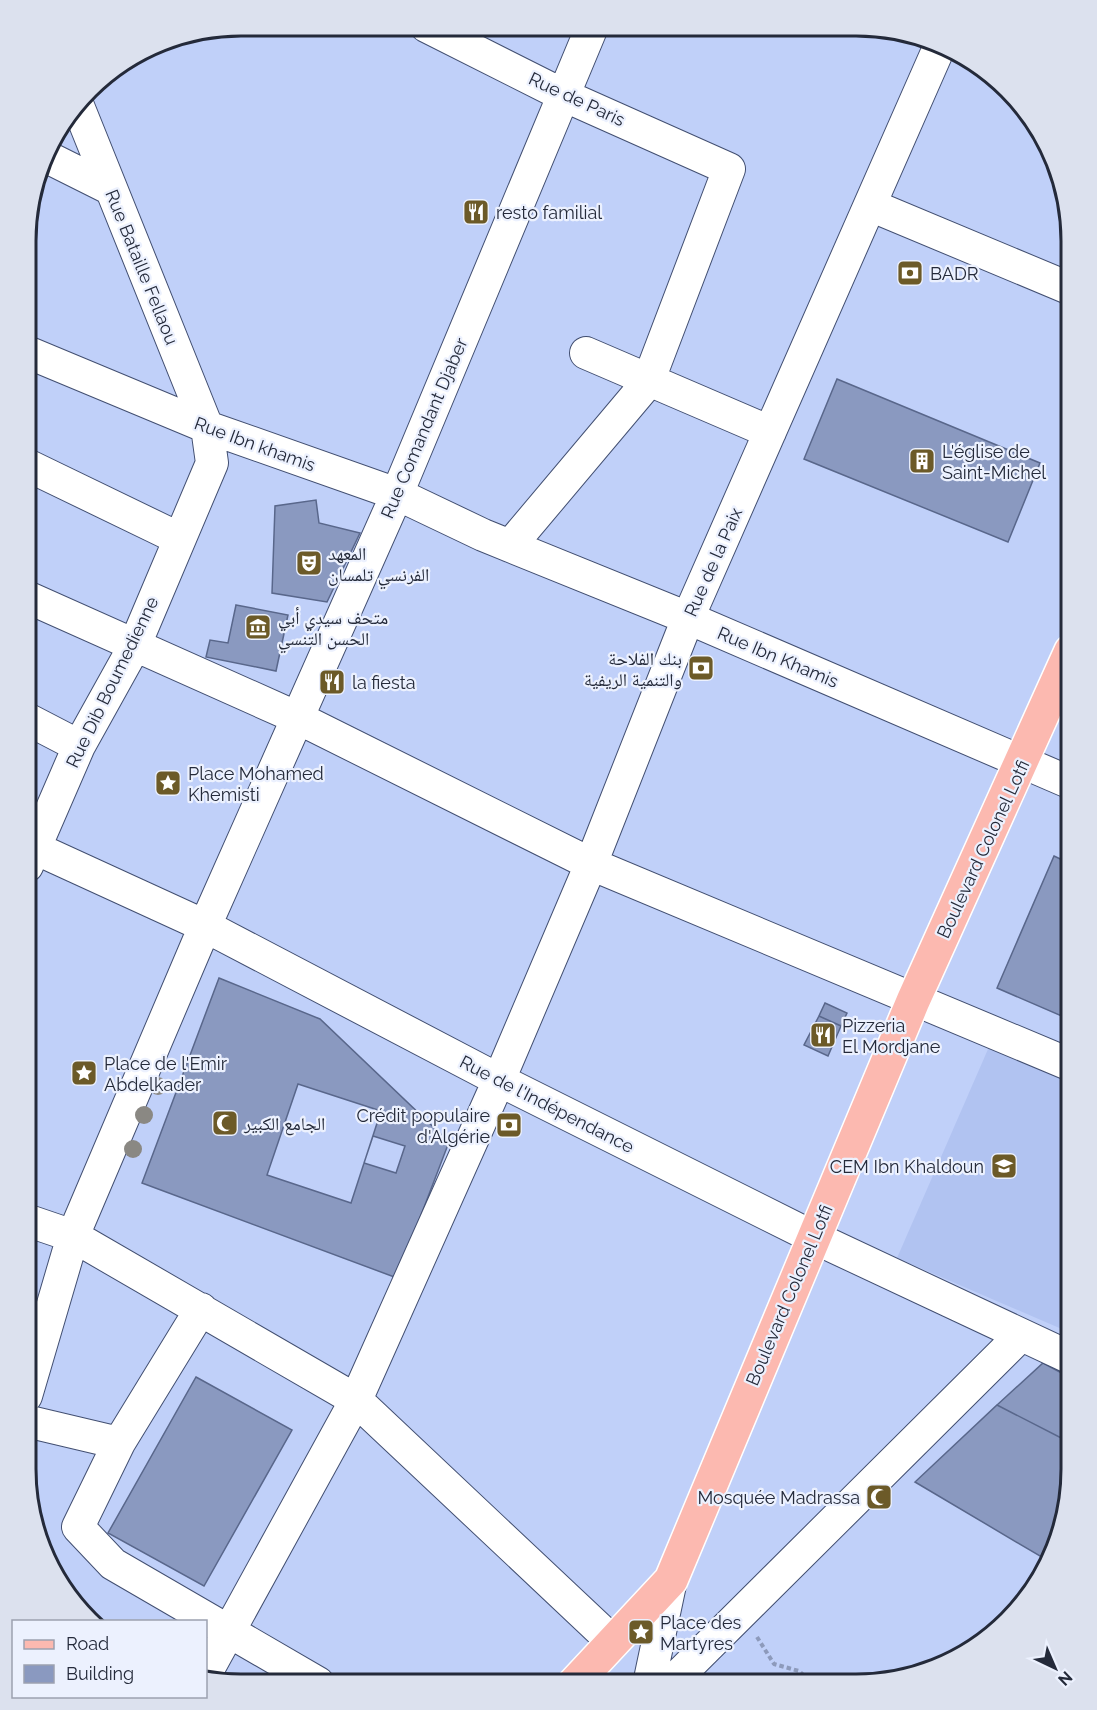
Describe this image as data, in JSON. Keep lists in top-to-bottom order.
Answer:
{
  "streets": {
    "main road": ["Boulevard Colonel Lotfi"],
    "street": [
      "Rue de Paris",
      "Rue Bataille Fellaou",
      "Rue Comandant Djaber",
      "Rue Ibn khamis",
      "Rue de la Paix",
      "Rue Ibn Khamis",
      "Rue Dib Boumedienne",
      "Rue de l'Indépendance"
    ]
  },
  "crossings": [
    ["Rue de Paris", "Rue Comandant Djaber"],
    ["Rue Bataille Fellaou", "Rue Ibn khamis"],
    ["Rue Bataille Fellaou", "Rue Dib Boumedienne"],
    ["Rue Comandant Djaber", "Rue Ibn khamis"],
    ["Rue Comandant Djaber", "Rue de l'Indépendance"],
    ["Rue Ibn khamis", "Rue Ibn Khamis"],
    ["Rue Ibn khamis", "Rue Dib Boumedienne"],
    ["Rue de la Paix", "Rue Ibn Khamis"],
    ["Rue de la Paix", "Rue de l'Indépendance"],
    ["Rue Ibn Khamis", "Boulevard Colonel Lotfi"],
    ["Boulevard Colonel Lotfi", "Rue de l'Indépendance"]
  ],
  "places": {
    "restaurant": ["resto familial", "la fiesta", "Pizzeria El Mordjane"],
    "bank": ["BADR", "بنك الفلاحة والتنمية الريفية", "Crédit populaire d'Algérie"],
    "building": ["L'église de Saint-Michel"],
    "theatre": ["المعهد الفرنسي تلمسان"],
    "museum": ["متحف سيدي أبي الحسن التنسي"],
    "place": ["Place Mohamed Khemisti", "Place de l'Emir Abdelkader", "Place des Martyres"],
    "mosque": ["الجامع الكبير", "Mosquée Madrassa"],
    "school or university": ["CEM Ibn Khaldoun"]
  },
  "legend": ["Road", "Building"],
  "north": "bottom right"
}
